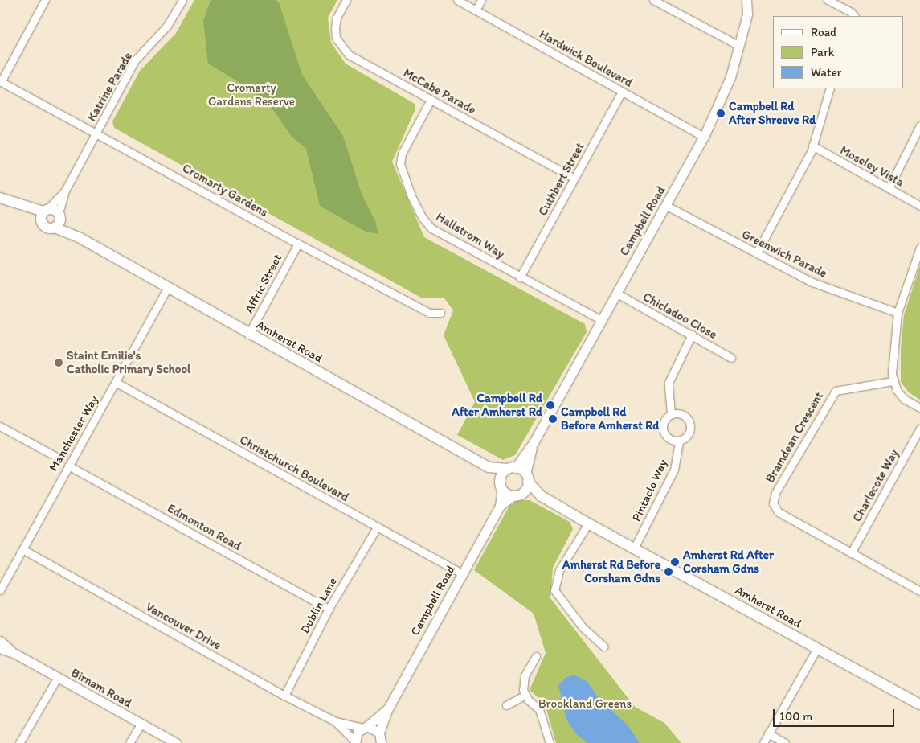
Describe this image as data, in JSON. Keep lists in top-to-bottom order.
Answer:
{
  "streets": {
    "main road": ["Amherst Road"],
    "street": [
      "Hardwick Boulevard",
      "Katrine Parade",
      "McCabe Parade",
      "Moseley Vista",
      "Cuthbert Street",
      "Cromarty Gardens",
      "Campbell Road",
      "Hallstrom Way",
      "Greenwich Parade",
      "Affric Street",
      "Chicladoo Close",
      "Manchester Way",
      "Bramdean Crescent",
      "Christchurch Boulevard",
      "Charlecote Way",
      "Pintaclo Way",
      "Edmonton Road",
      "Dublin Lane",
      "Vancouver Drive",
      "Birnam Road"
    ]
  },
  "crossings": [
    ["Hardwick Boulevard", "Cuthbert Street"],
    ["Hardwick Boulevard", "Campbell Road"],
    ["Katrine Parade", "Cromarty Gardens"],
    ["Katrine Parade", "Amherst Road"],
    ["McCabe Parade", "Cuthbert Street"],
    ["McCabe Parade", "Hallstrom Way"],
    ["Cuthbert Street", "Hallstrom Way"],
    ["Cromarty Gardens", "Affric Street"],
    ["Campbell Road", "Hallstrom Way"],
    ["Campbell Road", "Greenwich Parade"],
    ["Campbell Road", "Chicladoo Close"],
    ["Campbell Road", "Amherst Road"],
    ["Campbell Road", "Christchurch Boulevard"],
    ["Campbell Road", "Vancouver Drive"],
    ["Affric Street", "Amherst Road"],
    ["Amherst Road", "Manchester Way"],
    ["Amherst Road", "Pintaclo Way"],
    ["Manchester Way", "Christchurch Boulevard"],
    ["Manchester Way", "Edmonton Road"],
    ["Manchester Way", "Vancouver Drive"],
    ["Bramdean Crescent", "Charlecote Way"],
    ["Christchurch Boulevard", "Dublin Lane"],
    ["Edmonton Road", "Dublin Lane"],
    ["Dublin Lane", "Vancouver Drive"]
  ],
  "parks": ["Cromarty Gardens Reserve", "Brookland Greens"],
  "places": [
    "Campbell Rd After Shreeve Rd",
    "Staint Emilie's Catholic Primary School",
    "Campbell Rd After Amherst Rd",
    "Campbell Rd Before Amherst Rd",
    "Amherst Rd After Corsham Gdns",
    "Amherst Rd Before Corsham Gdns"
  ],
  "legend": ["Road", "Park", "Water"],
  "scale_bar": "100 m"
}
